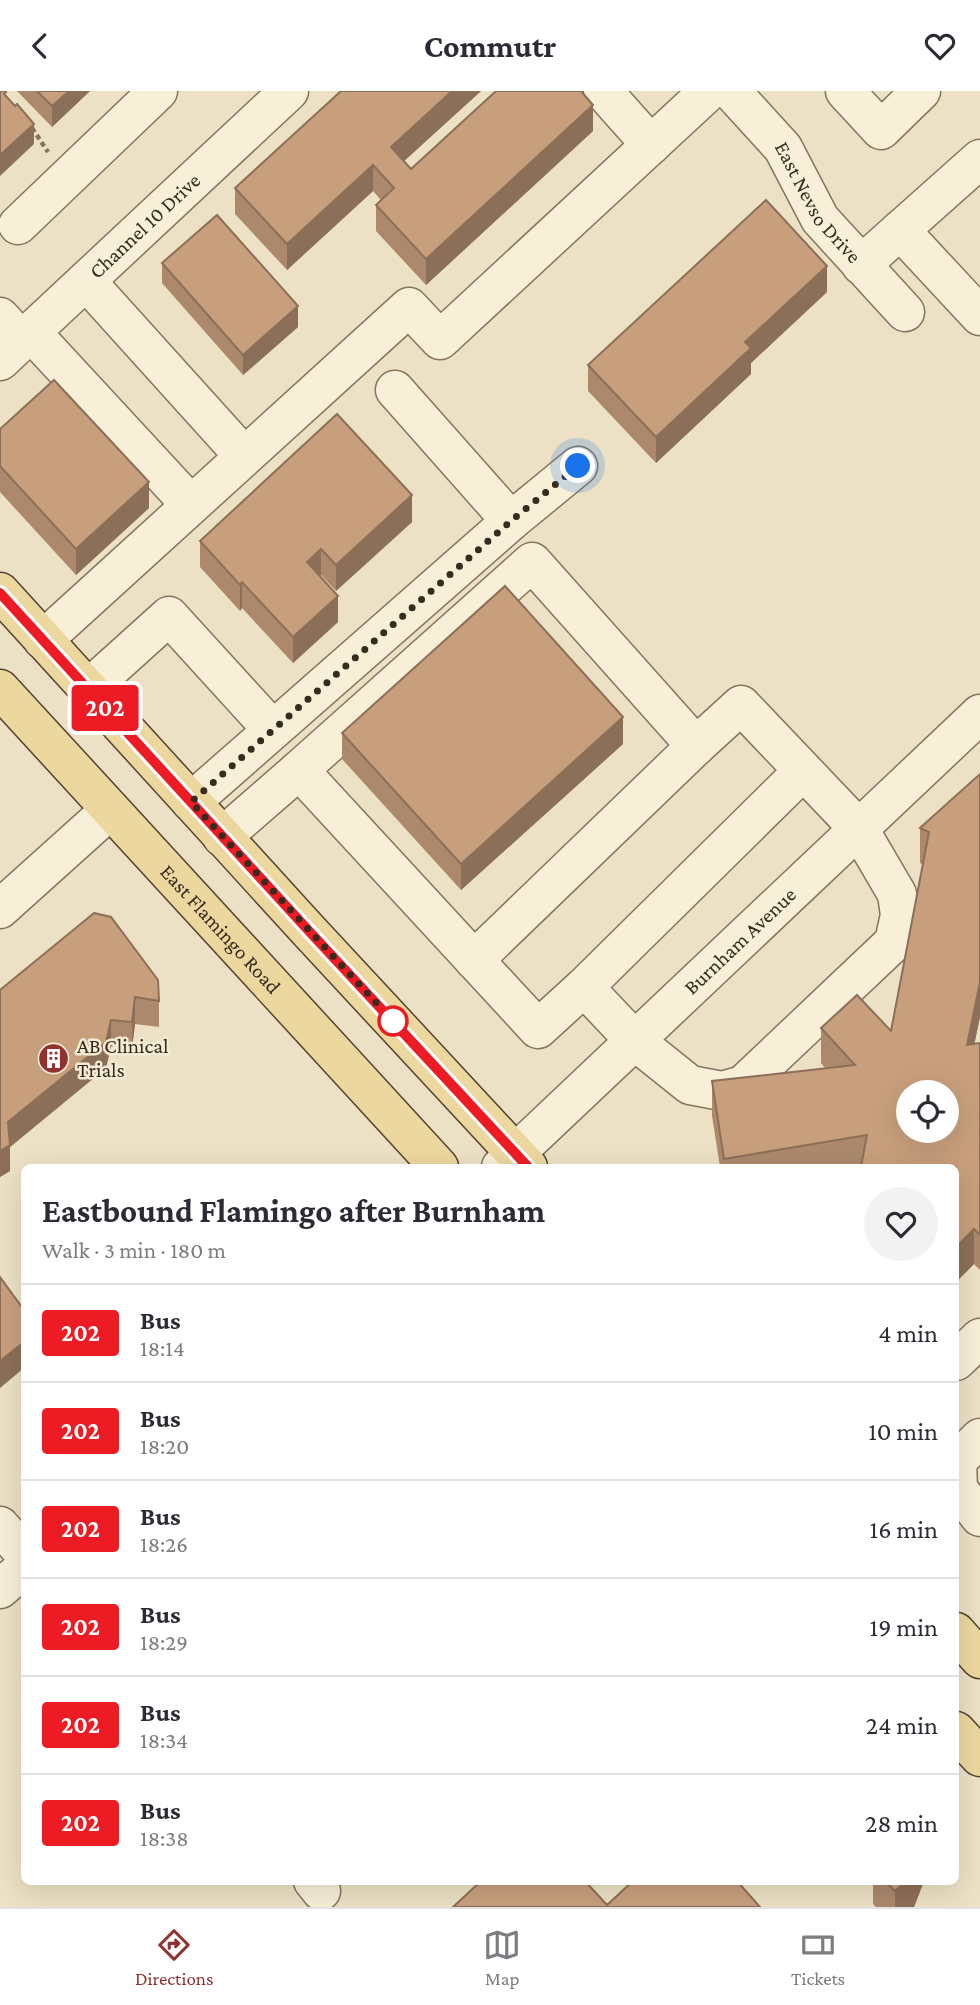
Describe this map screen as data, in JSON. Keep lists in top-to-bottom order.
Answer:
{
  "streets": {
    "main road": ["East Flamingo Road"],
    "street": ["East Nevso Drive", "Channel 10 Drive", "Burnham Avenue"]
  },
  "places": {
    "building": ["AB Clinical Trials"]
  },
  "lines": ["bus line 202"],
  "page": {
    "header": "Commutr",
    "on_map": "202",
    "heading": ["Eastbound Flamingo after Burnham", "Walk · 3 min · 180 m"],
    "list": [
      {
        "mark": "202",
        "name": "Bus",
        "note": "18:14",
        "value": "4 min"
      },
      {
        "mark": "202",
        "name": "Bus",
        "note": "18:20",
        "value": "10 min"
      },
      {
        "mark": "202",
        "name": "Bus",
        "note": "18:26",
        "value": "16 min"
      },
      {
        "mark": "202",
        "name": "Bus",
        "note": "18:29",
        "value": "19 min"
      },
      {
        "mark": "202",
        "name": "Bus",
        "note": "18:34",
        "value": "24 min"
      },
      {
        "mark": "202",
        "name": "Bus",
        "note": "18:38",
        "value": "28 min"
      }
    ],
    "tabs": ["Directions", "Map", "Tickets"]
  }
}
